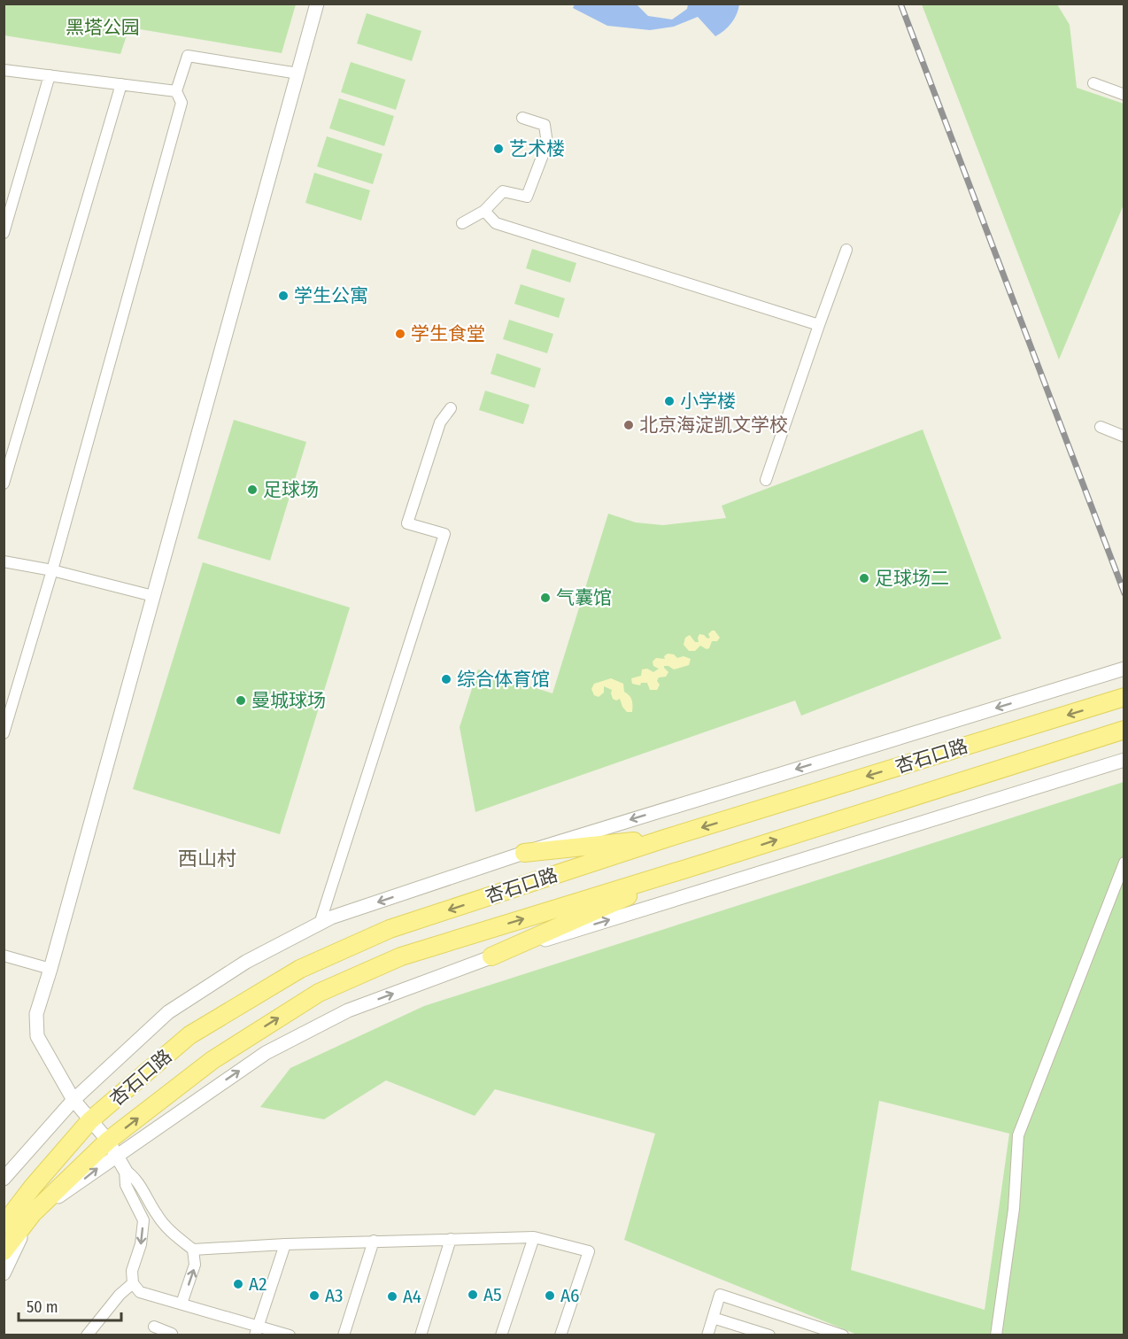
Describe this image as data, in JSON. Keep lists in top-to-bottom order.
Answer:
{
  "streets": {
    "main road": ["杏石口路"]
  },
  "districts": ["西山村"],
  "parks": ["黑塔公园"],
  "places": [
    "艺术楼",
    "学生公寓",
    "学生食堂",
    "小学楼",
    "北京海淀凯文学校",
    "足球场",
    "足球场二",
    "气囊馆",
    "综合体育馆",
    "曼城球场",
    "A2",
    "A5",
    "A3",
    "A6",
    "A4"
  ],
  "scale_bar": "50 m"
}
